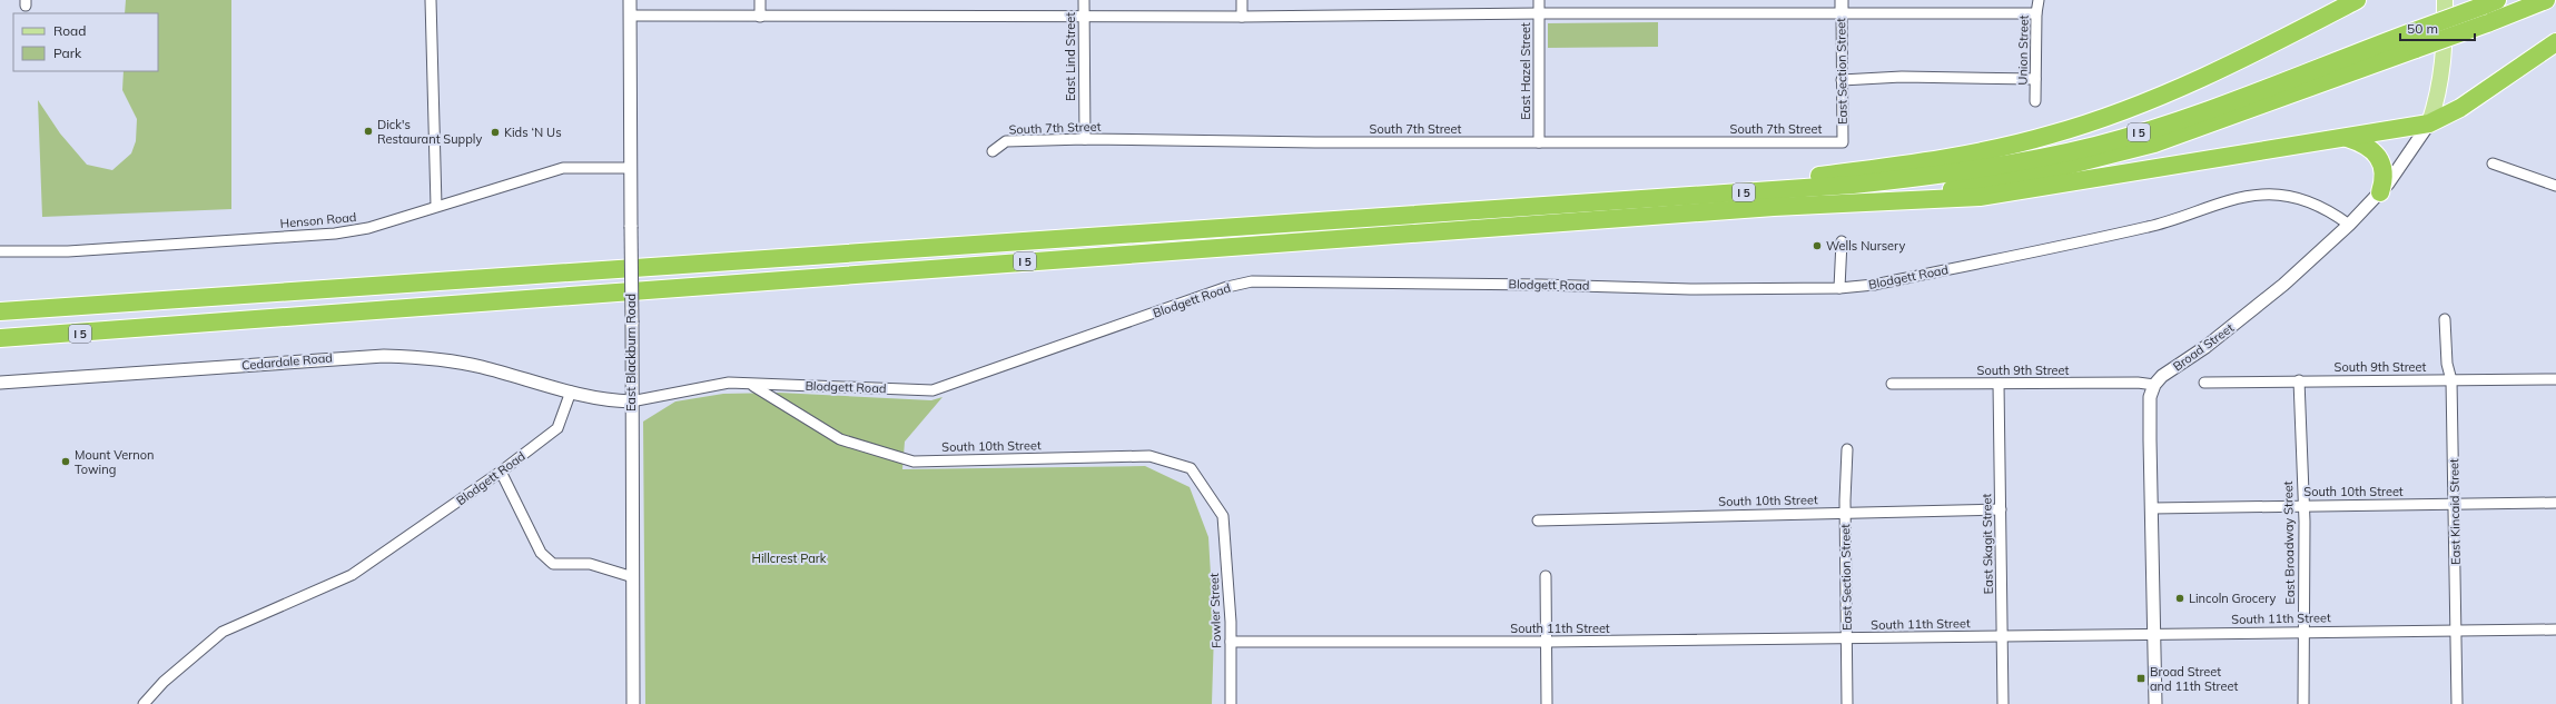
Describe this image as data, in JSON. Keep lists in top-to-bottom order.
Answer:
{
  "streets": {
    "highway": ["I 5"],
    "main road": ["Broad Street"],
    "street": [
      "Union Street",
      "East Lind Street",
      "East Hazel Street",
      "East Section Street",
      "South 7th Street",
      "Henson Road",
      "Blodgett Road",
      "East Blackburn Road",
      "Cedardale Road",
      "South 9th Street",
      "South 10th Street",
      "East Kincaid Street",
      "East Broadway Street",
      "East Skagit Street",
      "Fowler Street",
      "South 11th Street"
    ]
  },
  "crossings": [
    ["East Lind Street", "South 7th Street"],
    ["East Hazel Street", "South 7th Street"],
    ["East Section Street", "South 7th Street"],
    ["East Section Street", "South 10th Street"],
    ["East Section Street", "South 11th Street"],
    ["Henson Road", "East Blackburn Road"],
    ["Blodgett Road", "Broad Street"],
    ["Blodgett Road", "East Blackburn Road"],
    ["Blodgett Road", "Cedardale Road"],
    ["Blodgett Road", "South 10th Street"],
    ["Broad Street", "South 9th Street"],
    ["South 9th Street", "East Kincaid Street"],
    ["South 9th Street", "East Broadway Street"],
    ["South 9th Street", "East Skagit Street"],
    ["South 10th Street", "East Kincaid Street"],
    ["South 10th Street", "East Broadway Street"],
    ["South 10th Street", "East Skagit Street"],
    ["South 10th Street", "Fowler Street"],
    ["East Kincaid Street", "South 11th Street"],
    ["East Broadway Street", "South 11th Street"],
    ["East Skagit Street", "South 11th Street"],
    ["Fowler Street", "South 11th Street"]
  ],
  "parks": ["Hillcrest Park"],
  "places": {
    "other": [
      "Dick's Restaurant Supply",
      "Kids ‘N Us",
      "Wells Nursery",
      "Mount Vernon Towing",
      "Lincoln Grocery"
    ],
    "transit": ["Broad Street and 11th Street"]
  },
  "legend": ["Road", "Park"],
  "scale_bar": "50 m"
}
